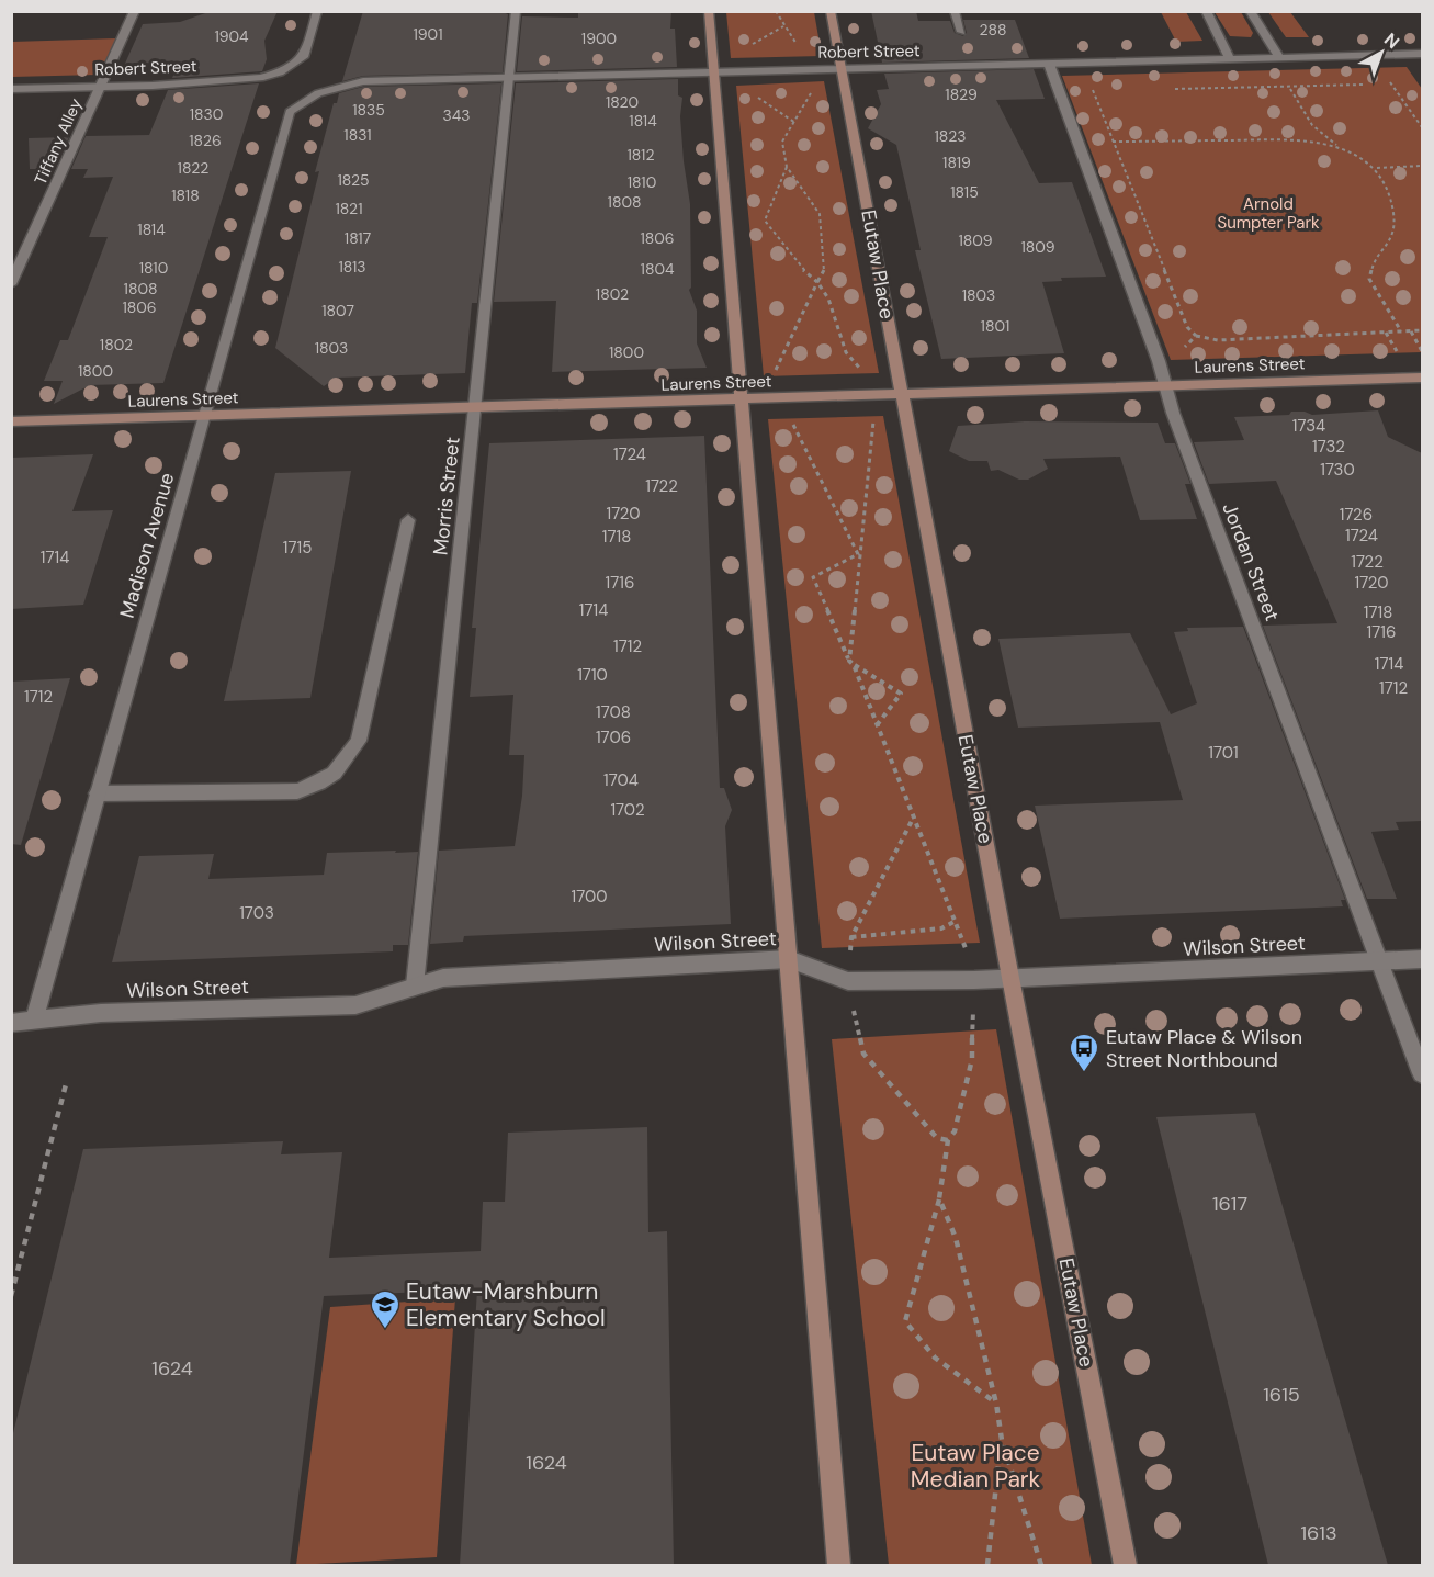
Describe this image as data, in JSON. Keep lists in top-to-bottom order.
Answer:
{
  "streets": {
    "street": [
      "Robert Street",
      "Tiffany Alley",
      "Eutaw Place",
      "Laurens Street",
      "Morris Street",
      "Madison Avenue",
      "Jordan Street",
      "Wilson Street"
    ]
  },
  "crossings": [
    ["Robert Street", "Tiffany Alley"],
    ["Robert Street", "Eutaw Place"],
    ["Robert Street", "Morris Street"],
    ["Robert Street", "Madison Avenue"],
    ["Robert Street", "Jordan Street"],
    ["Eutaw Place", "Laurens Street"],
    ["Eutaw Place", "Wilson Street"],
    ["Laurens Street", "Morris Street"],
    ["Laurens Street", "Madison Avenue"],
    ["Laurens Street", "Jordan Street"],
    ["Morris Street", "Wilson Street"],
    ["Madison Avenue", "Wilson Street"],
    ["Jordan Street", "Wilson Street"]
  ],
  "parks": ["Arnold Sumpter Park", "Eutaw Place Median Park"],
  "places": {
    "bus stop": ["Eutaw Place & Wilson Street Northbound"],
    "school or university": ["Eutaw-Marshburn Elementary School"]
  },
  "house_numbers": [
    "288",
    "1901",
    "1904",
    "1900",
    "1829",
    "1820",
    "1835",
    "1830",
    "343",
    "1814",
    "1831",
    "1823",
    "1826",
    "1812",
    "1819",
    "1822",
    "1825",
    "1810",
    "1815",
    "1818",
    "1808",
    "1821",
    "1814",
    "1817",
    "1806",
    "1809",
    "1809",
    "1813",
    "1810",
    "1804",
    "1808",
    "1802",
    "1803",
    "1806",
    "1807",
    "1801",
    "1802",
    "1803",
    "1800",
    "1800",
    "1734",
    "1732",
    "1724",
    "1730",
    "1722",
    "1720",
    "1726",
    "1724",
    "1718",
    "1715",
    "1714",
    "1722",
    "1716",
    "1720",
    "1714",
    "1718",
    "1716",
    "1712",
    "1714",
    "1710",
    "1712",
    "1712",
    "1708",
    "1706",
    "1701",
    "1704",
    "1702",
    "1700",
    "1703",
    "1617",
    "1624",
    "1615",
    "1624",
    "1613"
  ],
  "north": "top right"
}
